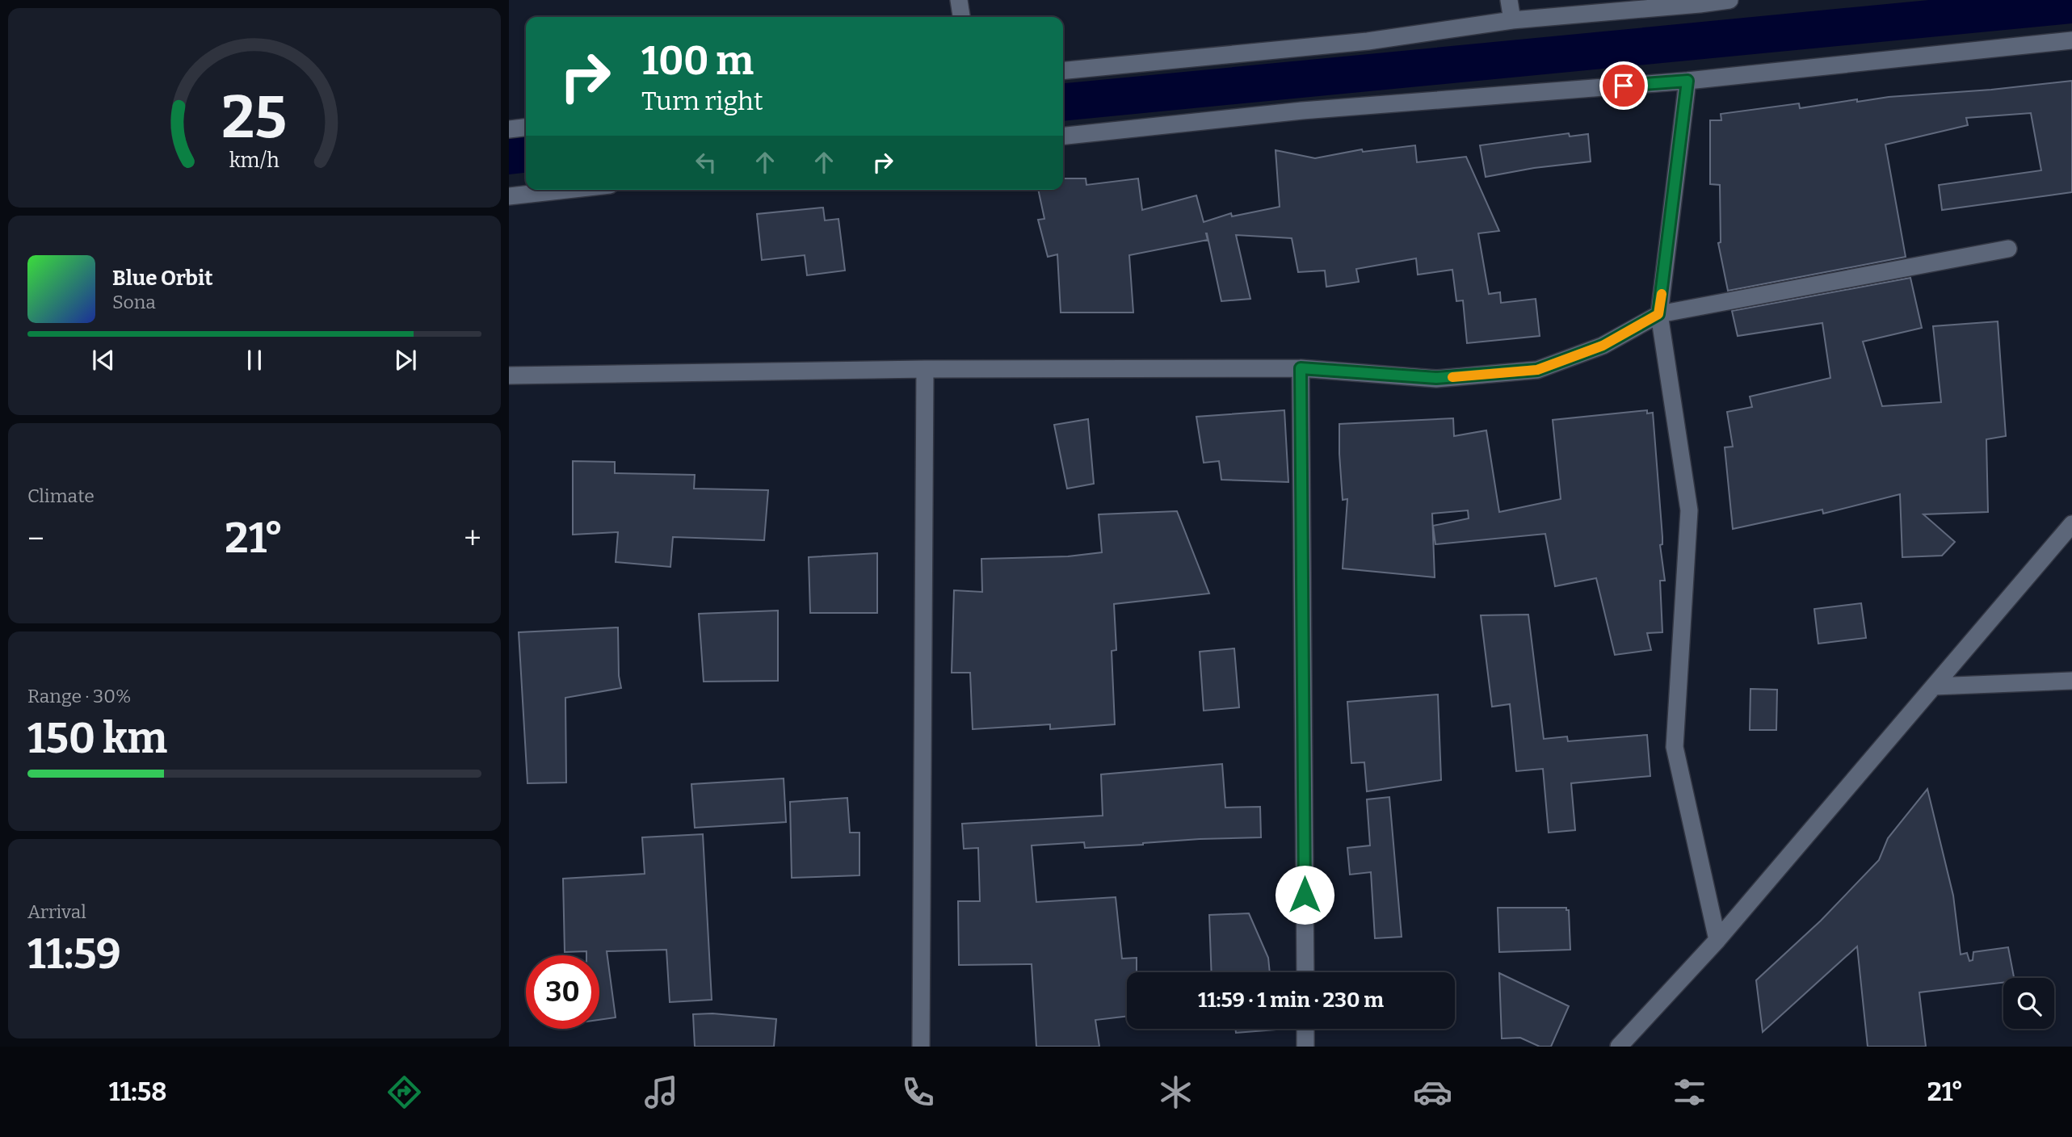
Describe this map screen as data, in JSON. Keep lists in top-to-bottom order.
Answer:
{
  "page": {
    "turn": ["100 m", "Turn right"],
    "song": ["Blue Orbit", "Sona"],
    "tile": [
      "Climate",
      ["Range · 30%", "150 km"],
      ["Arrival", "11:59"]
    ],
    "heat": ["−", "21°", "+"],
    "limit": "30",
    "trip": "11:59 · 1 min · 230 m",
    "tabs": ["11:58", "21°"],
    "gauge": ["25", "km/h"]
  }
}
